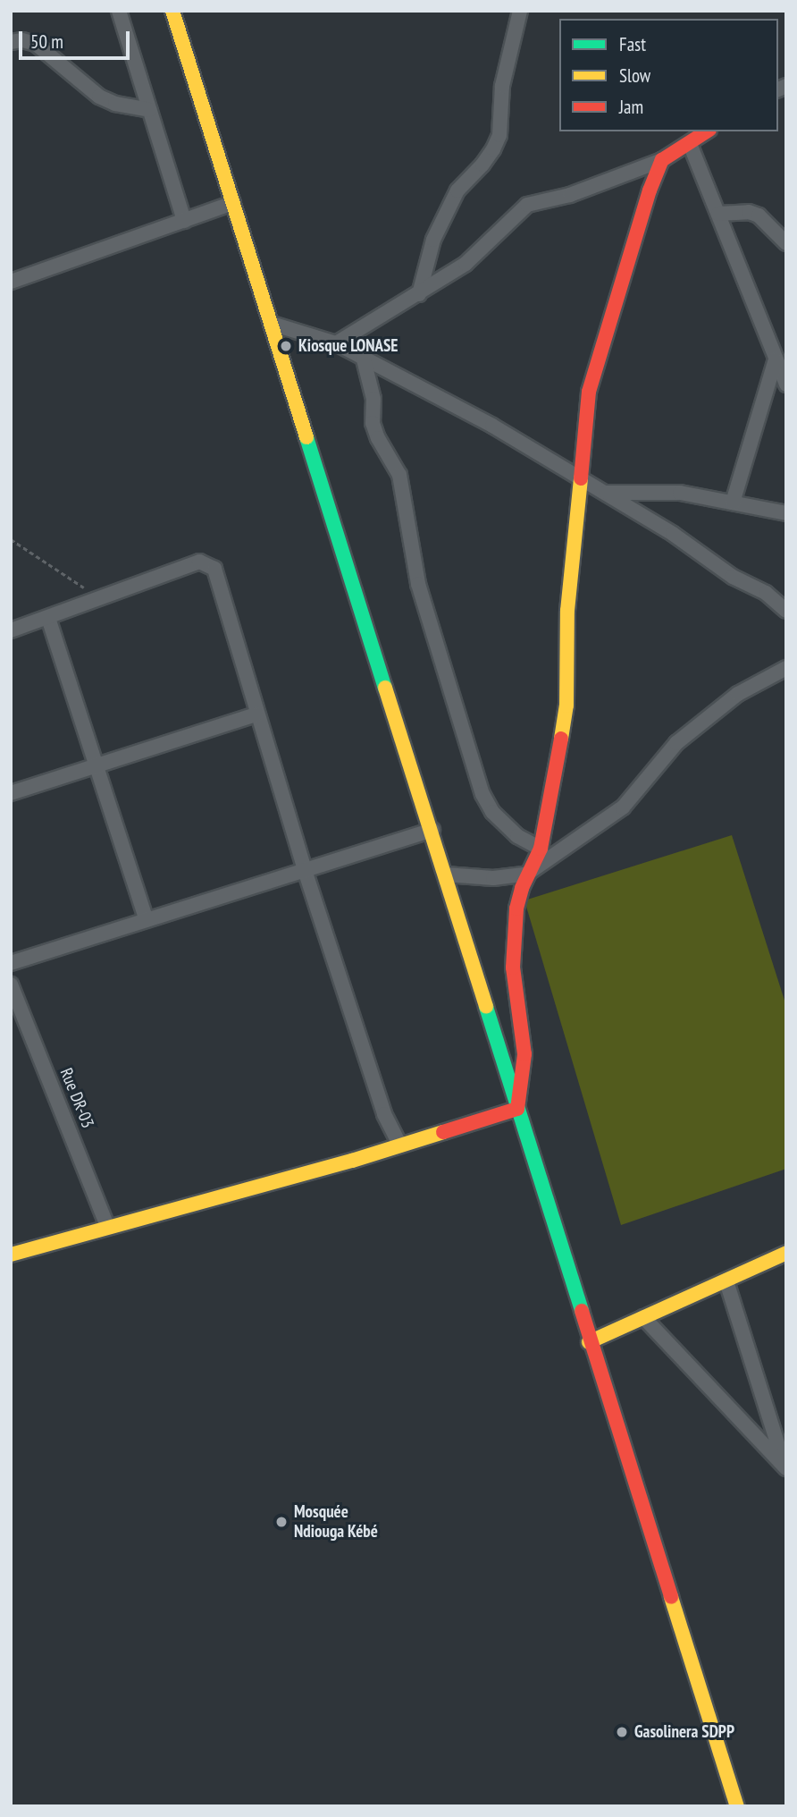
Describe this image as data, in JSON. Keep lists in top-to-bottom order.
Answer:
{
  "streets": {
    "street": ["Rue DR-03"]
  },
  "places": ["Kiosque LONASE", "Mosquée Ndiouga Kébé", "Gasolinera SDPP"],
  "legend": ["Fast", "Slow", "Jam"],
  "scale_bar": "50 m"
}
